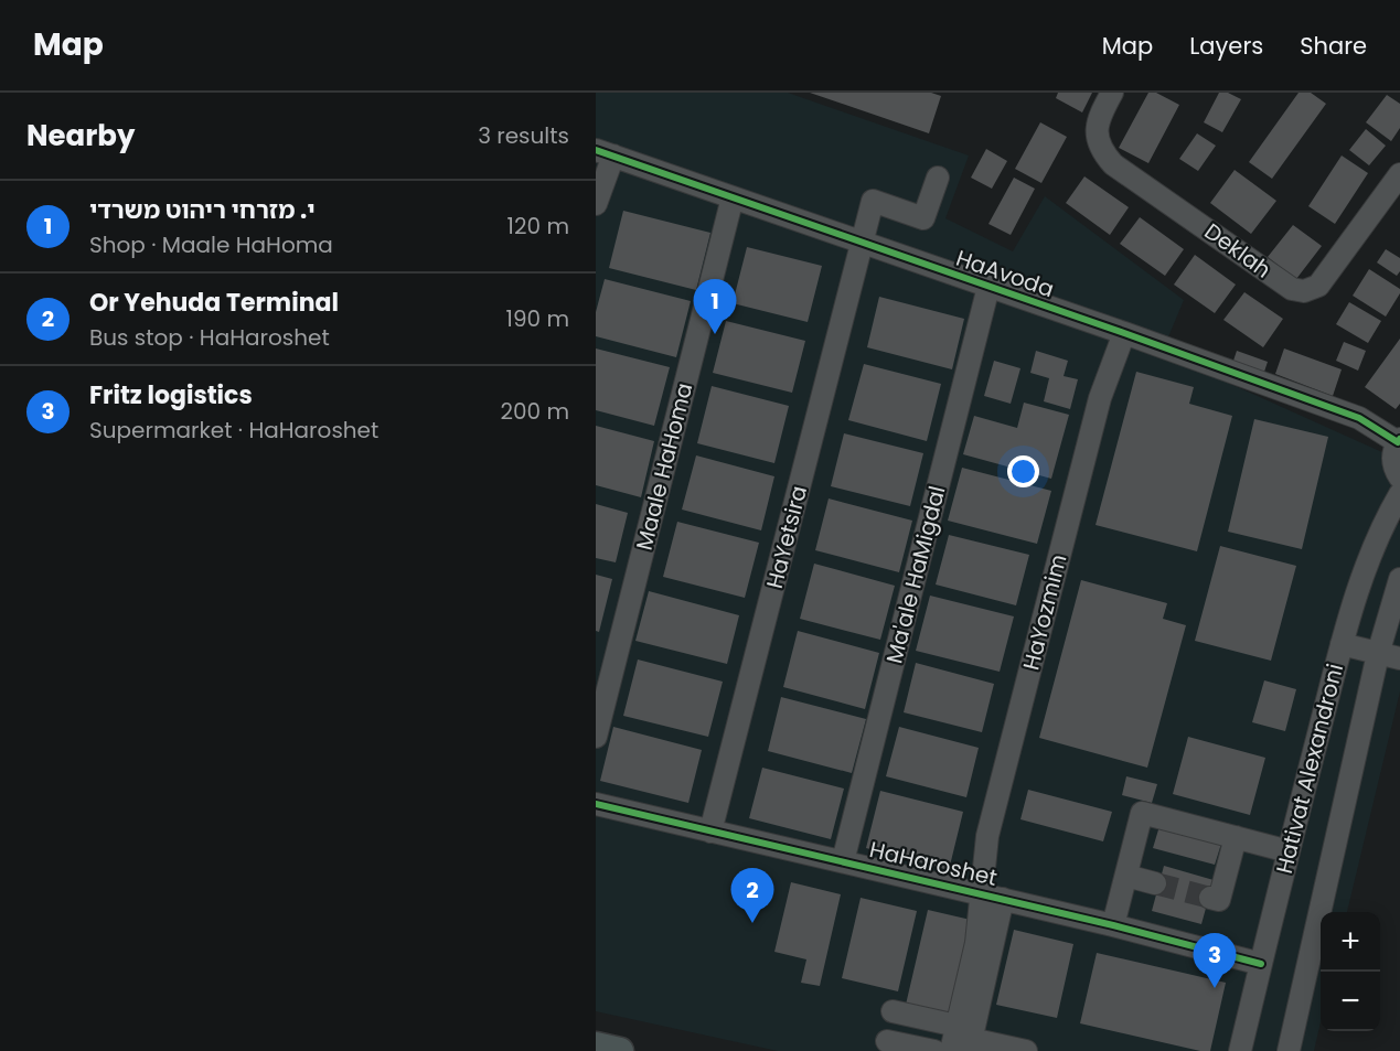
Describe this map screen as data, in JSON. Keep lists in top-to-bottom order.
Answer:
{
  "streets": {
    "street": [
      "Deklah",
      "HaAvoda",
      "Maale HaHoma",
      "HaYetsira",
      "Ma'ale HaMigdal",
      "HaYozmim",
      "Hativat Alexandroni",
      "HaHaroshet"
    ]
  },
  "crossings": [
    ["HaAvoda", "Maale HaHoma"],
    ["HaAvoda", "HaYetsira"],
    ["HaAvoda", "Ma'ale HaMigdal"],
    ["HaAvoda", "HaYozmim"],
    ["HaYetsira", "HaHaroshet"],
    ["Ma'ale HaMigdal", "HaHaroshet"],
    ["HaYozmim", "HaHaroshet"],
    ["Hativat Alexandroni", "HaHaroshet"]
  ],
  "page": {
    "header": "Map",
    "nav": ["Map", "Layers", "Share"],
    "heading": ["Nearby", "3 results"],
    "list": [
      {
        "mark": "1",
        "name": "י. מזרחי ריהוט משרדי",
        "note": "Shop · Maale HaHoma",
        "value": "120 m"
      },
      {
        "mark": "2",
        "name": "Or Yehuda Terminal",
        "note": "Bus stop · HaHaroshet",
        "value": "190 m"
      },
      {
        "mark": "3",
        "name": "Fritz logistics",
        "note": "Supermarket · HaHaroshet",
        "value": "200 m"
      }
    ],
    "pins": ["1", "2", "3"],
    "map_buttons": ["+", "−"]
  }
}
